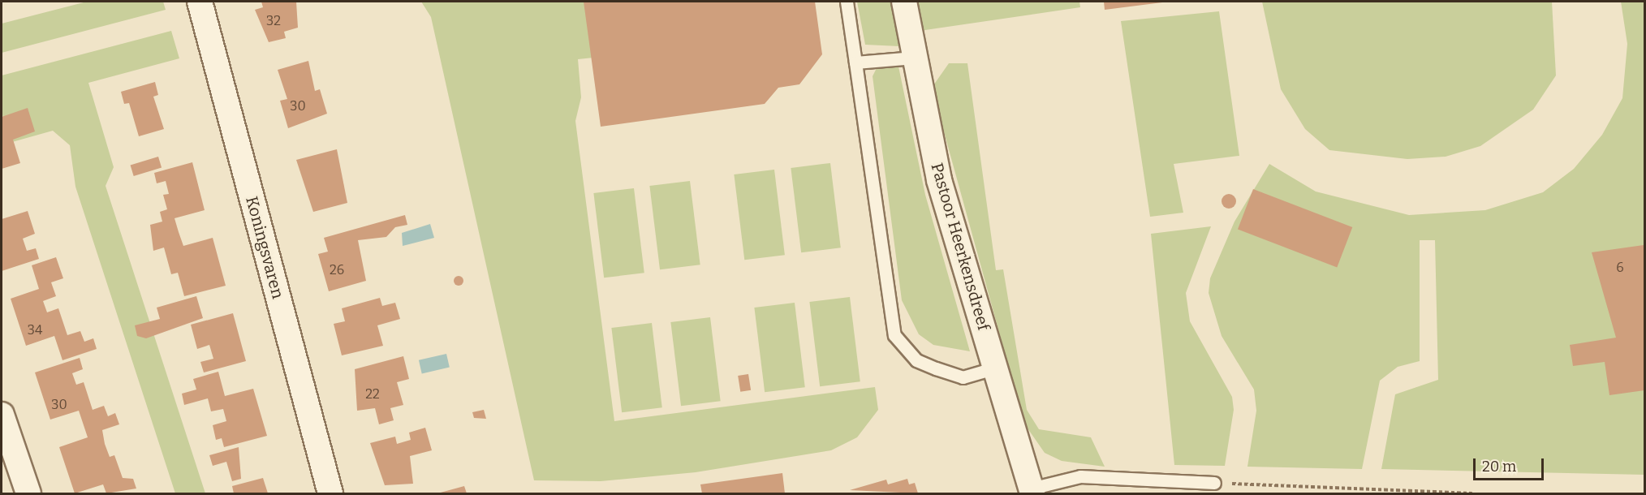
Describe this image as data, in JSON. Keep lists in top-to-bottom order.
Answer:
{
  "streets": {
    "street": ["Pastoor Heerkensdreef", "Koningsvaren"]
  },
  "house_numbers": [
    "32",
    "30",
    "6",
    "26",
    "34",
    "22",
    "30"
  ],
  "scale_bar": "20 m"
}
